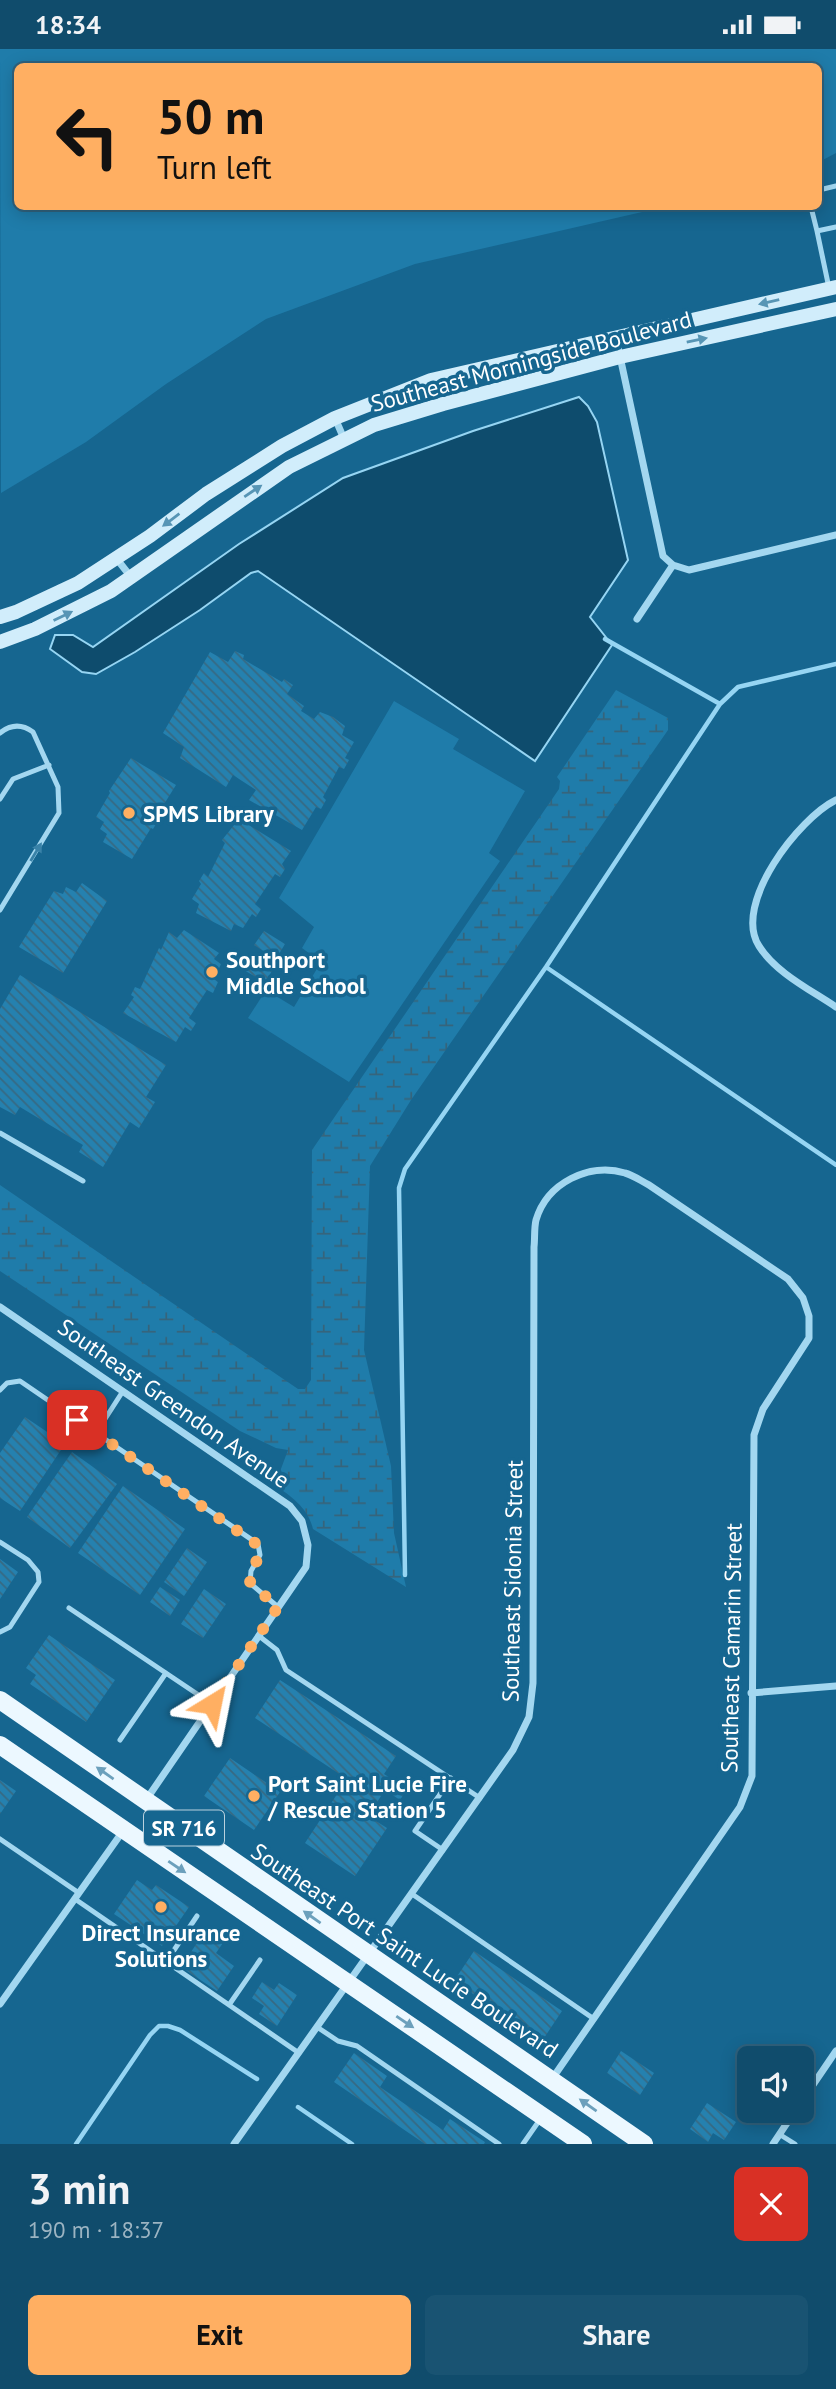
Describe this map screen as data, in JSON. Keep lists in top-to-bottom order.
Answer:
{
  "streets": {
    "main road": ["SR 716", "Southeast Port Saint Lucie Boulevard"],
    "street": [
      "Southeast Morningside Boulevard",
      "Southeast Greendon Avenue",
      "Southeast Sidonia Street",
      "Southeast Camarin Street"
    ]
  },
  "crossings": [
    ["Southeast Sidonia Street", "Southeast Camarin Street"],
    ["Southeast Sidonia Street", "SR 716"],
    ["Southeast Sidonia Street", "Southeast Port Saint Lucie Boulevard"],
    ["Southeast Camarin Street", "Southeast Port Saint Lucie Boulevard"]
  ],
  "places": [
    "SPMS Library",
    "Southport Middle School",
    "Port Saint Lucie Fire / Rescue Station 5",
    "Direct Insurance Solutions"
  ],
  "page": {
    "status": "18:34",
    "turn": ["50 m", "Turn left"],
    "heading": ["3 min", "190 m · 18:37"],
    "buttons": ["Exit", "Share"]
  }
}
